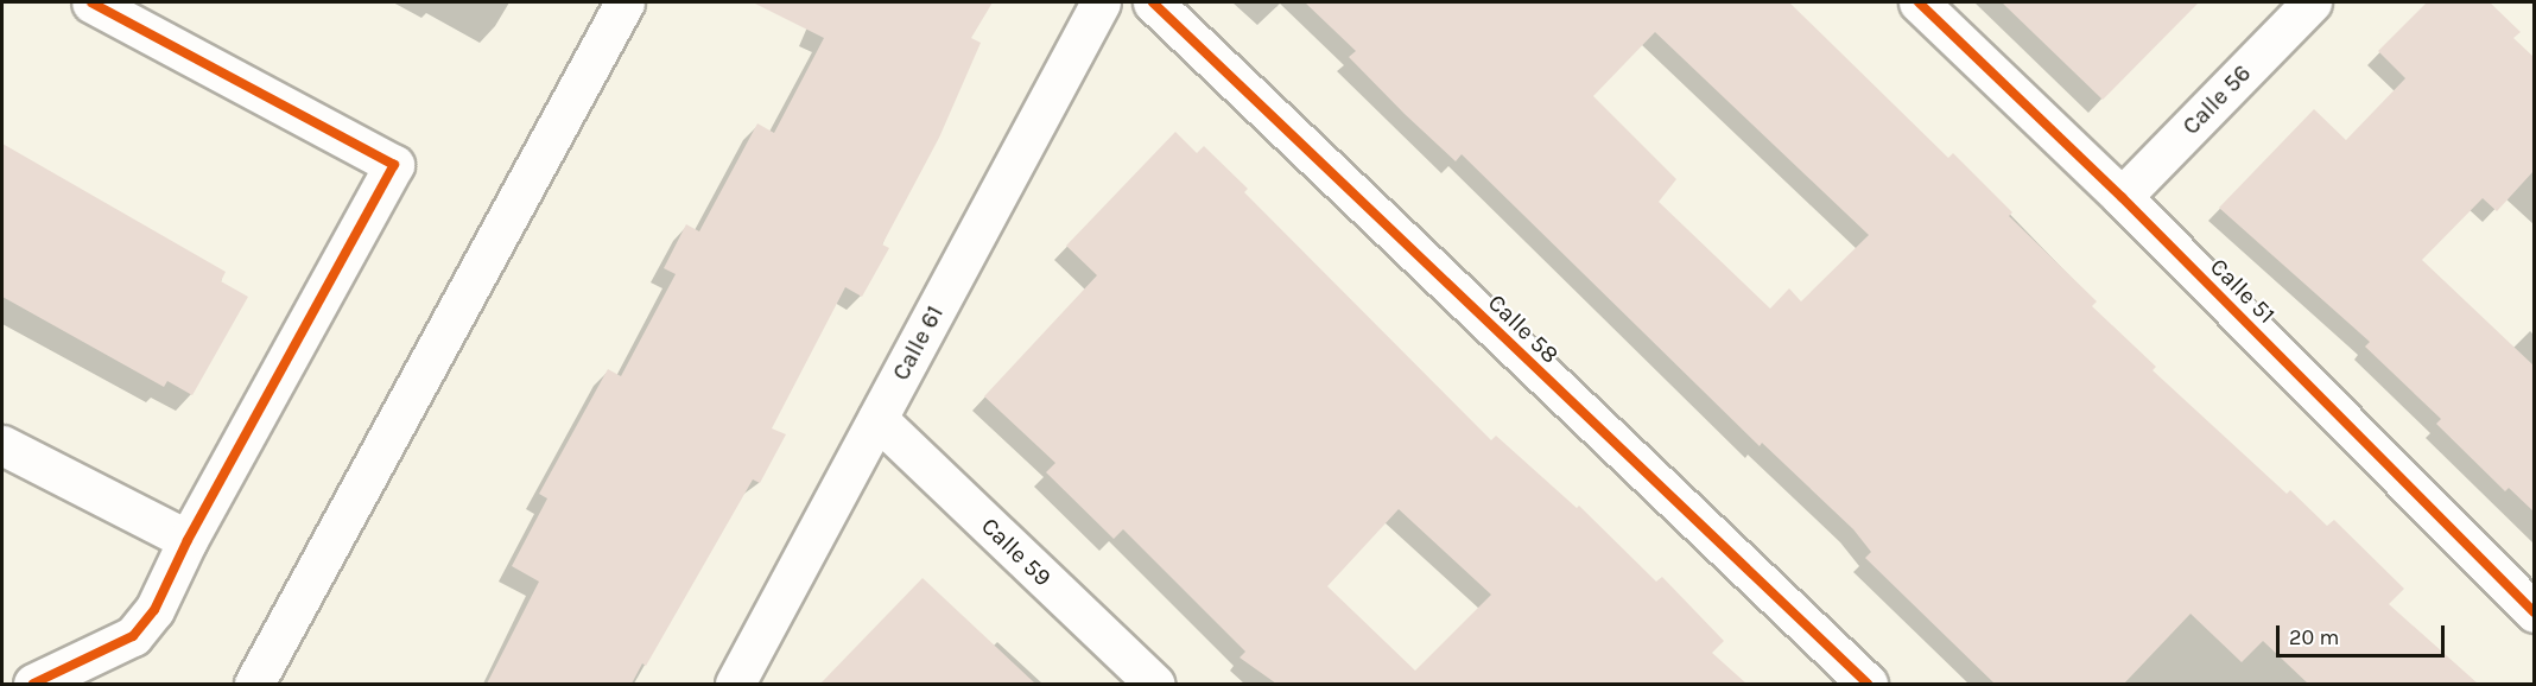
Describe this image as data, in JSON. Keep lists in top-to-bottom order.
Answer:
{
  "streets": {
    "street": [
      "Calle 56",
      "Calle 51",
      "Calle 58",
      "Calle 61",
      "Calle 59"
    ]
  },
  "crossings": [
    ["Calle 56", "Calle 51"],
    ["Calle 61", "Calle 59"]
  ],
  "scale_bar": "20 m"
}
